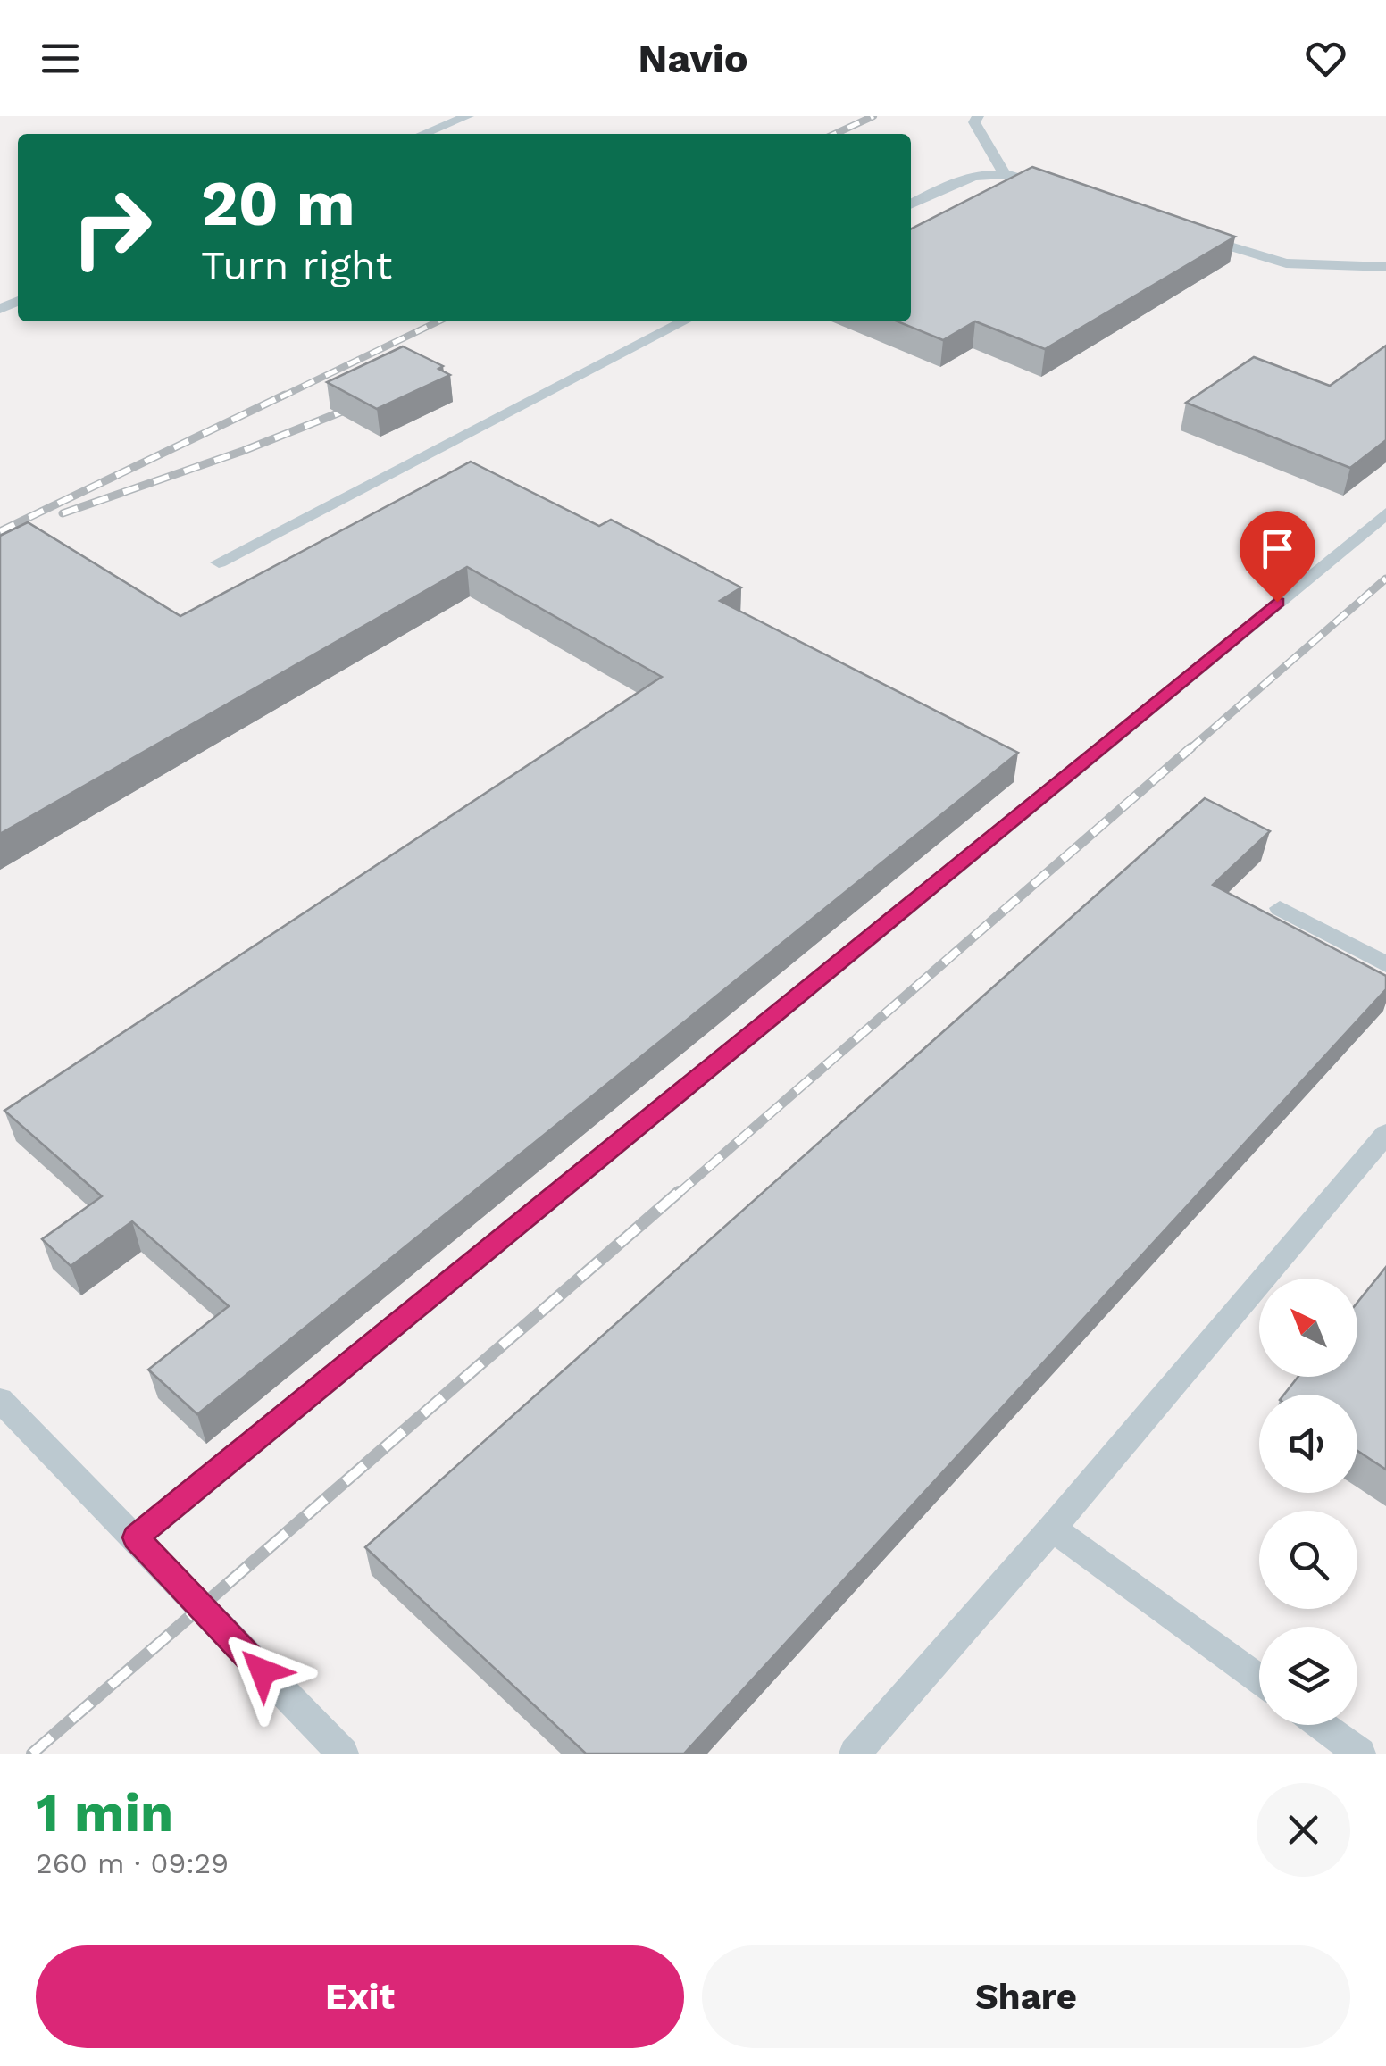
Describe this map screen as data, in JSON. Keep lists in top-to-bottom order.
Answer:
{
  "north": "top left",
  "page": {
    "header": "Navio",
    "turn": ["20 m", "Turn right"],
    "heading": ["1 min", "260 m · 09:29"],
    "buttons": ["Exit", "Share"]
  }
}
